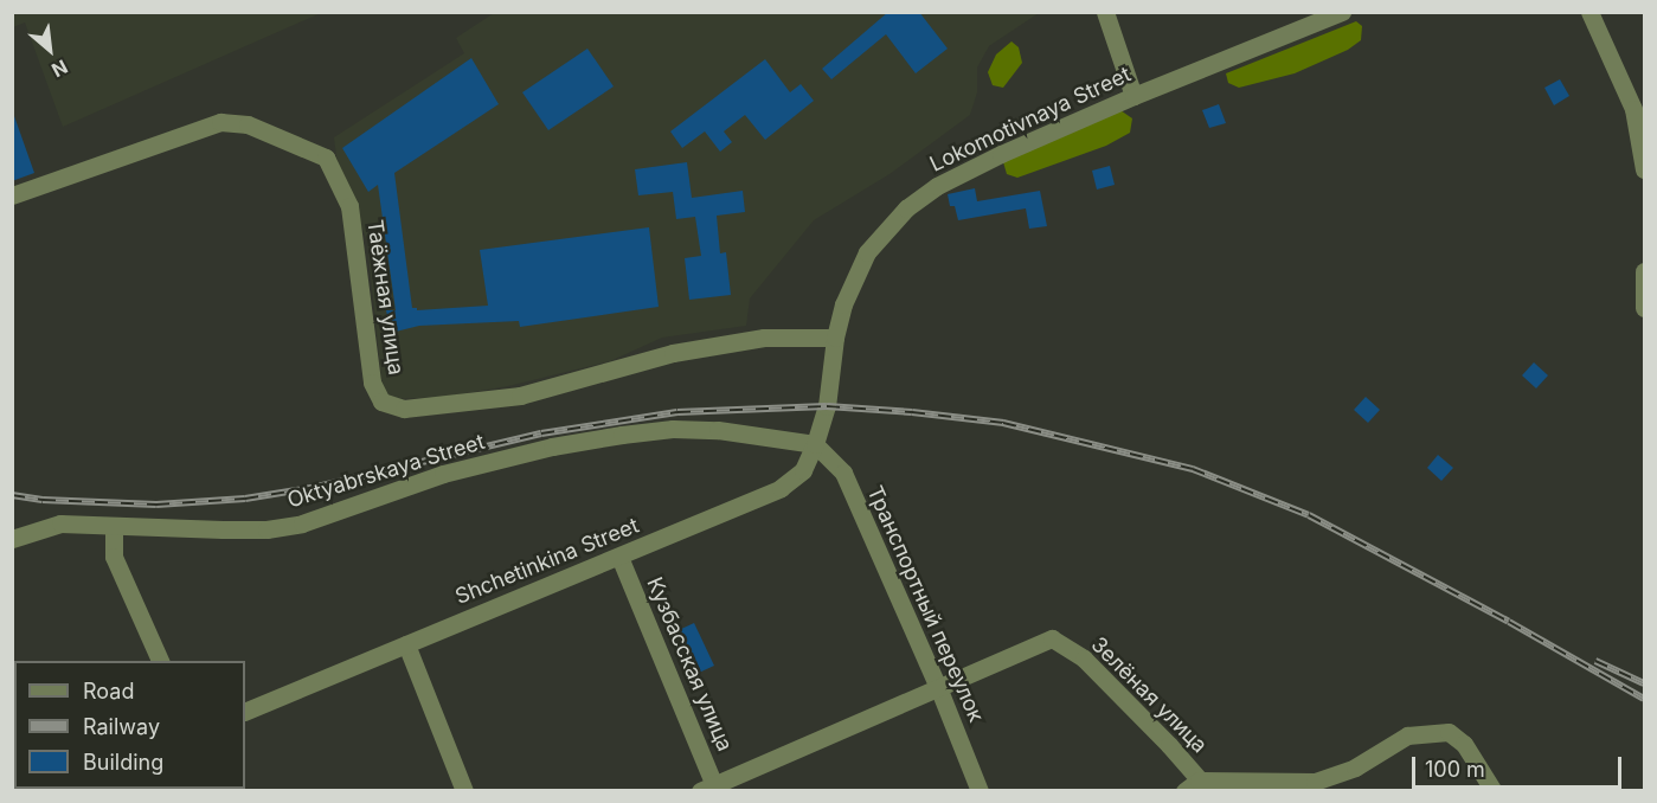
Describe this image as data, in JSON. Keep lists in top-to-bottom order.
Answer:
{
  "streets": {
    "street": [
      "Lokomotivnaya Street",
      "Таёжная улица",
      "Oktyabrskaya Street",
      "Shchetinkina Street",
      "Транспортный переулок",
      "Кузбасская улица",
      "Зелёная улица"
    ]
  },
  "crossings": [
    ["Lokomotivnaya Street", "Таёжная улица"],
    ["Lokomotivnaya Street", "Shchetinkina Street"],
    ["Oktyabrskaya Street", "Shchetinkina Street"],
    ["Oktyabrskaya Street", "Транспортный переулок"],
    ["Shchetinkina Street", "Транспортный переулок"],
    ["Shchetinkina Street", "Кузбасская улица"],
    ["Транспортный переулок", "Зелёная улица"]
  ],
  "legend": ["Road", "Railway", "Building"],
  "scale_bar": "100 m",
  "north": "bottom right"
}
